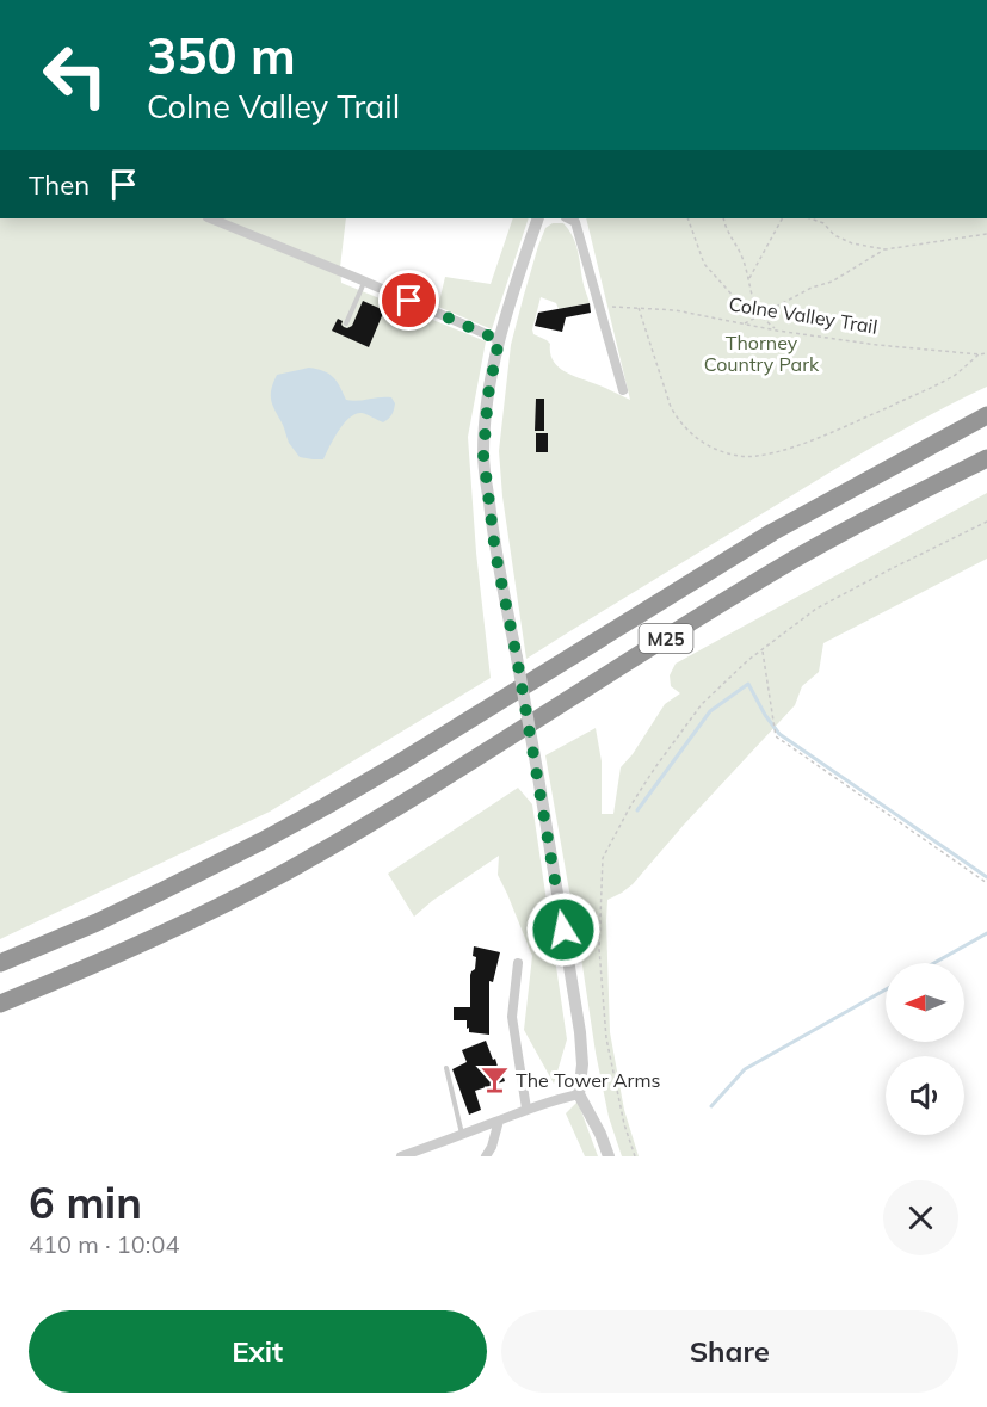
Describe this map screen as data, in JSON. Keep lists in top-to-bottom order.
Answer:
{
  "streets": {
    "highway": ["M25"],
    "path": ["Colne Valley Trail"]
  },
  "parks": ["Thorney Country Park"],
  "places": {
    "bar": ["The Tower Arms"]
  },
  "north": "left",
  "page": {
    "turn": ["350 m", "Colne Valley Trail"],
    "then": "Then",
    "heading": ["6 min", "410 m · 10:04"],
    "buttons": ["Exit", "Share"]
  }
}
